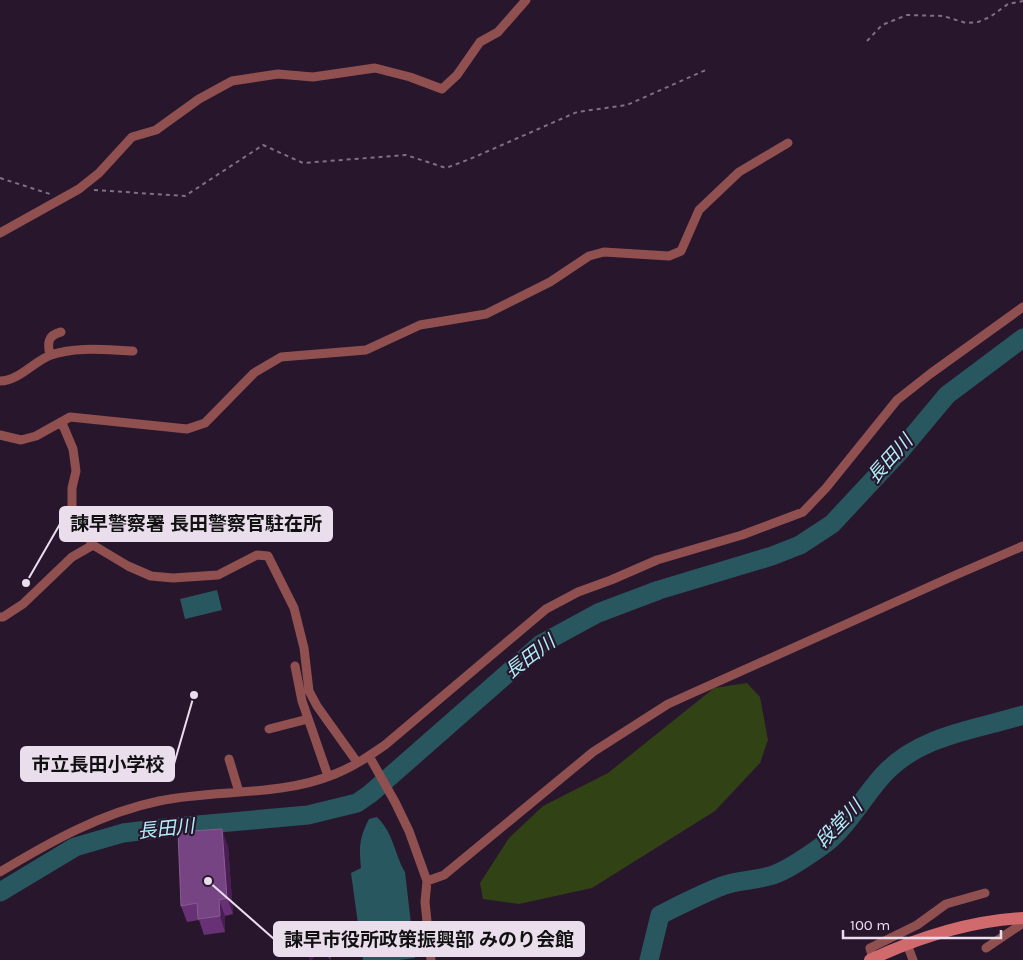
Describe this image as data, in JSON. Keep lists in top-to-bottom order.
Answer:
{
  "water": ["長田川", "段堂川"],
  "places": ["諫早警察署 長田警察官駐在所", "市立長田小学校", "諫早市役所政策振興部 みのり会館"],
  "scale_bar": "100 m"
}
